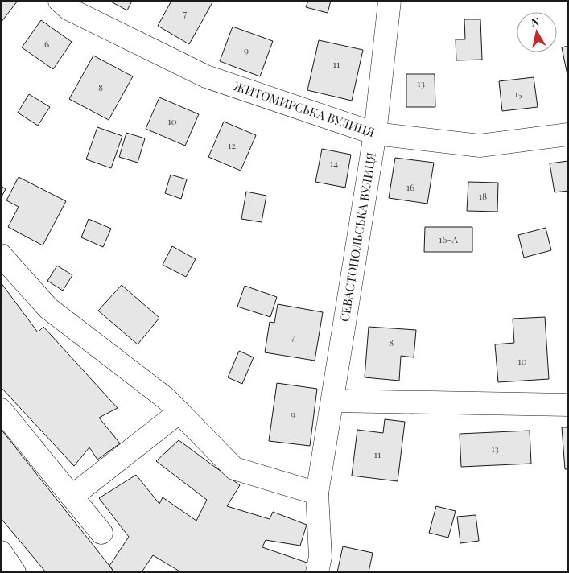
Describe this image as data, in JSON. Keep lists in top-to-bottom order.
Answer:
{
  "streets": {
    "street": ["ЖИТОМИРСЬКА ВУЛИЦЯ", "СЕВАСТОПОЛЬСЬКА ВУЛИЦЯ"]
  },
  "crossings": [
    ["ЖИТОМИРСЬКА ВУЛИЦЯ", "СЕВАСТОПОЛЬСЬКА ВУЛИЦЯ"]
  ],
  "house_numbers": [
    "7",
    "6",
    "9",
    "11",
    "13",
    "8",
    "15",
    "10",
    "12",
    "14",
    "16",
    "18",
    "16-А",
    "7",
    "8",
    "10",
    "9",
    "13",
    "11"
  ],
  "north": "top"
}
